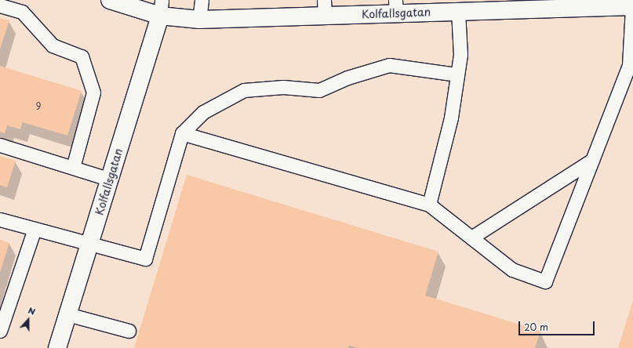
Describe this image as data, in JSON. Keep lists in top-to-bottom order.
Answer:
{
  "streets": {
    "street": ["Kolfallsgatan"]
  },
  "house_numbers": ["9"],
  "scale_bar": "20 m",
  "north": "top"
}
